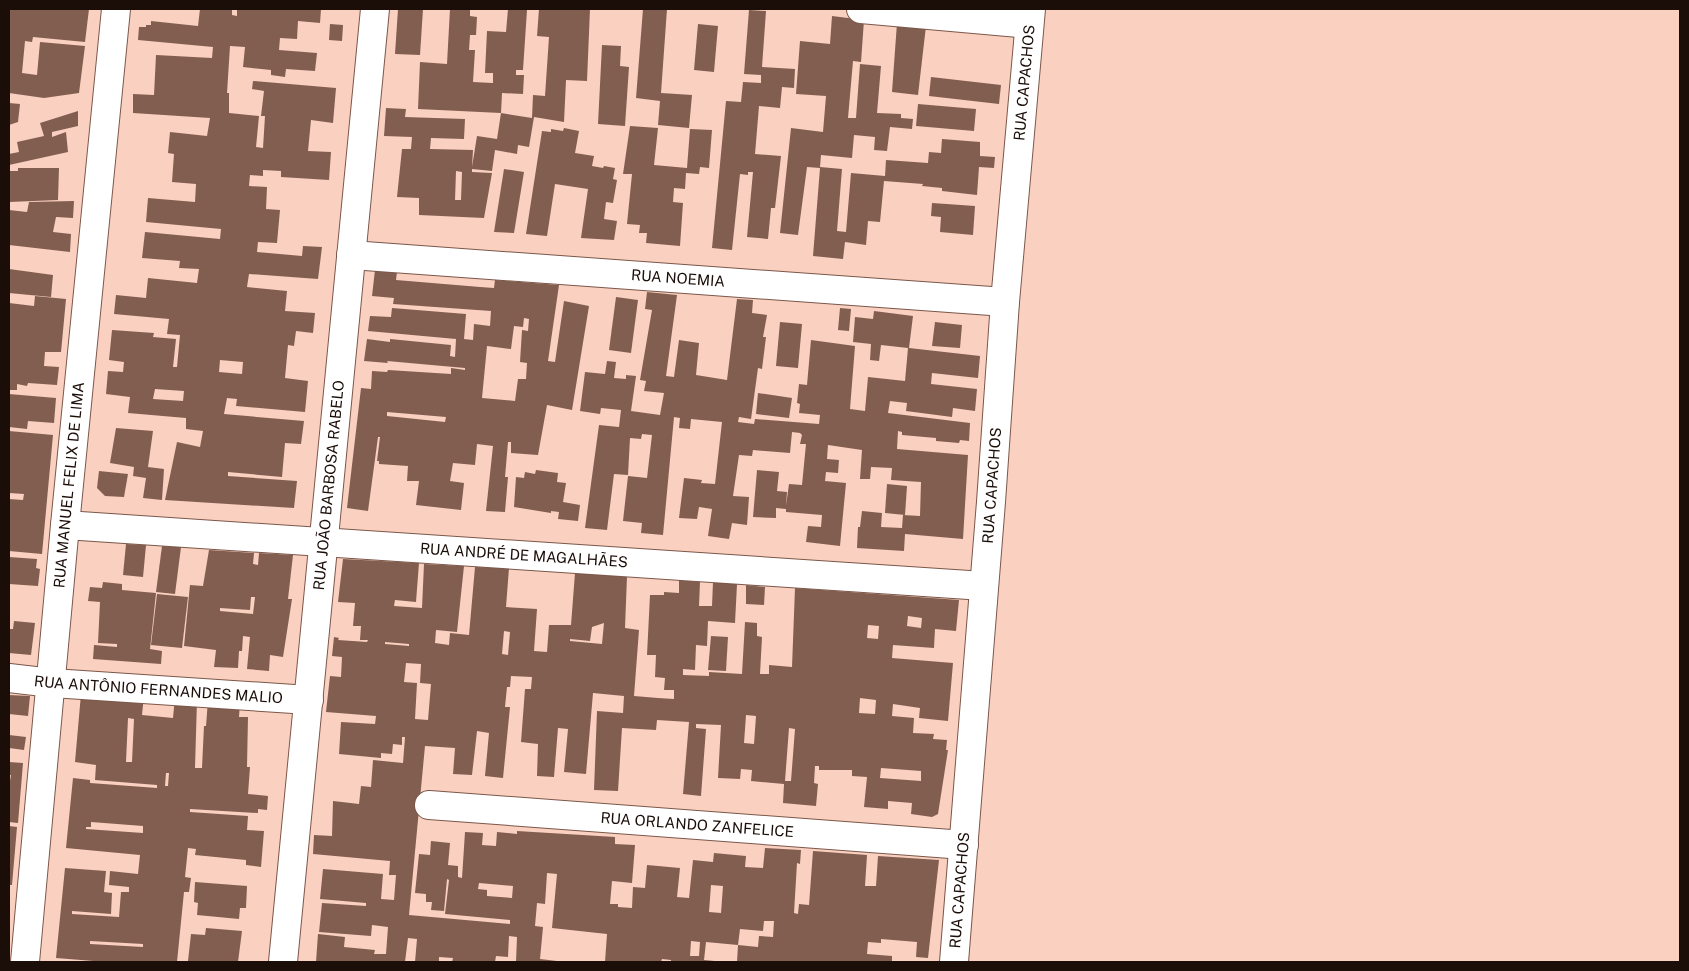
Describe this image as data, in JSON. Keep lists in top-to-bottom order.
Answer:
{
  "streets": {
    "street": [
      "RUA CAPACHOS",
      "RUA NOEMIA",
      "RUA MANUEL FELIX DE LIMA",
      "RUA JOÃO BARBOSA RABELO",
      "RUA ANDRÉ DE MAGALHÃES",
      "RUA ANTÔNIO FERNANDES MALIO",
      "RUA ORLANDO ZANFELICE"
    ]
  },
  "crossings": [
    ["RUA CAPACHOS", "RUA NOEMIA"],
    ["RUA CAPACHOS", "RUA ANDRÉ DE MAGALHÃES"],
    ["RUA CAPACHOS", "RUA ORLANDO ZANFELICE"],
    ["RUA NOEMIA", "RUA JOÃO BARBOSA RABELO"],
    ["RUA MANUEL FELIX DE LIMA", "RUA ANDRÉ DE MAGALHÃES"],
    ["RUA MANUEL FELIX DE LIMA", "RUA ANTÔNIO FERNANDES MALIO"],
    ["RUA JOÃO BARBOSA RABELO", "RUA ANDRÉ DE MAGALHÃES"],
    ["RUA JOÃO BARBOSA RABELO", "RUA ANTÔNIO FERNANDES MALIO"]
  ]
}
